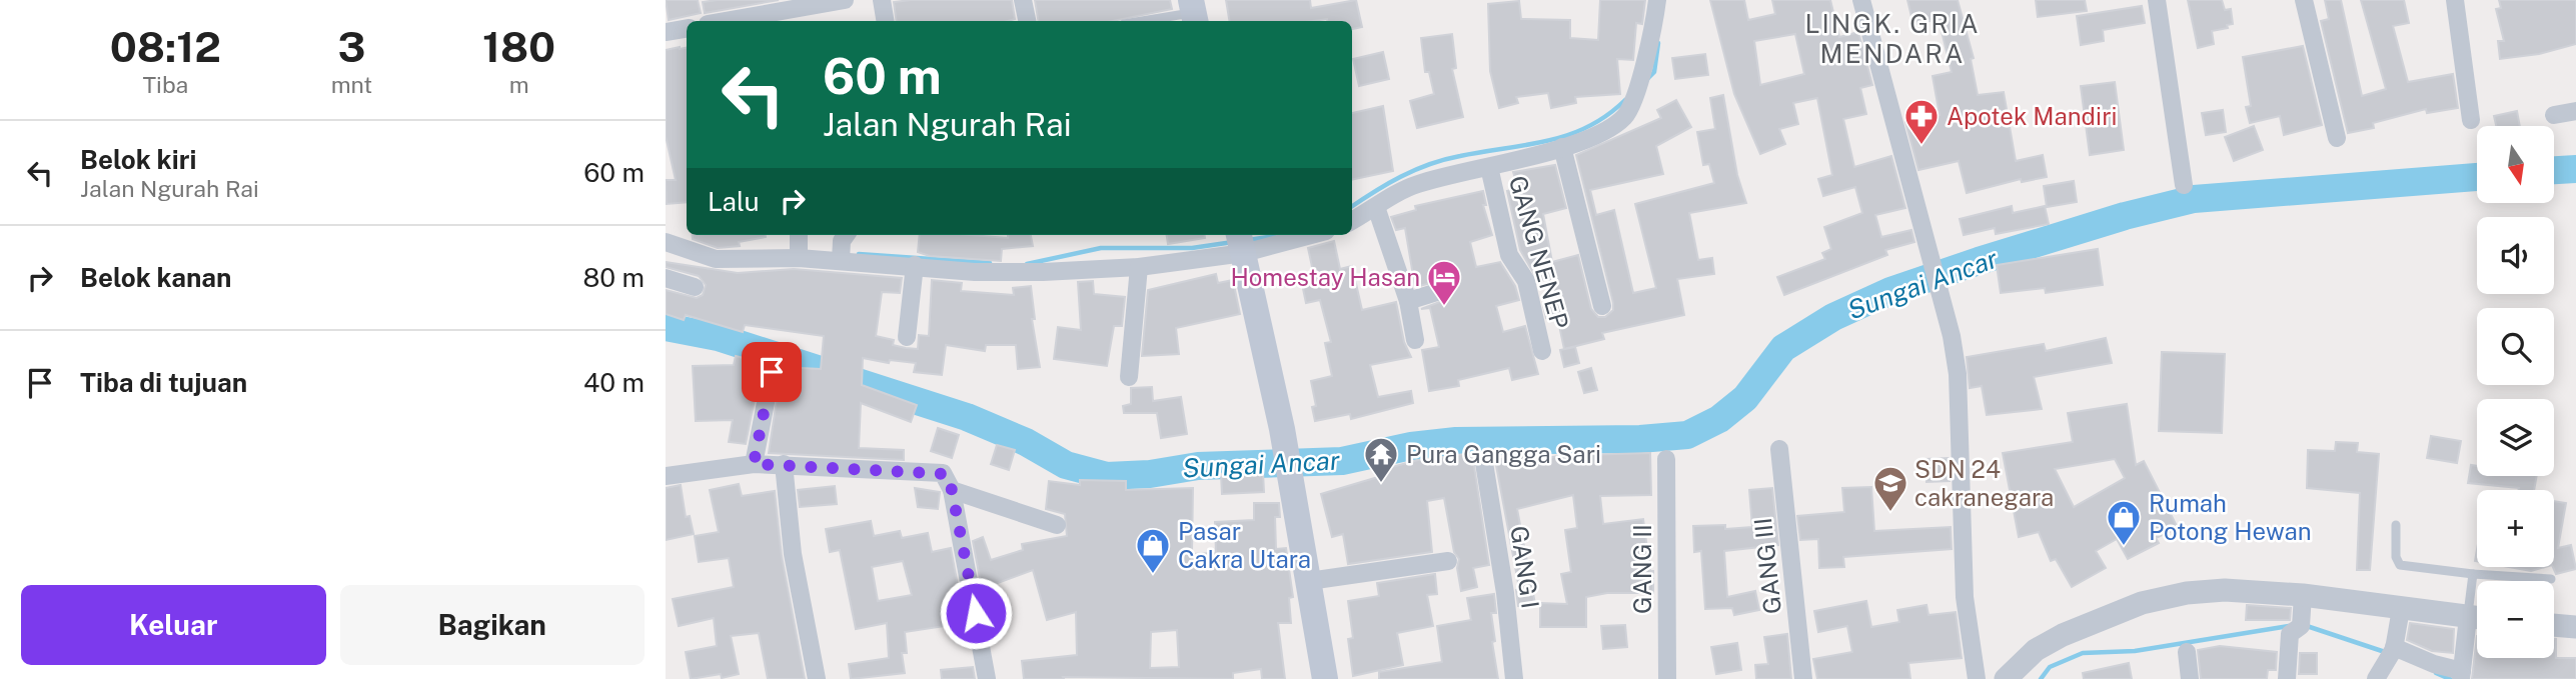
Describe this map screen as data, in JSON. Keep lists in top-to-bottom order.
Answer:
{
  "streets": {
    "street": [
      "GANG NENEP",
      "GANG III",
      "GANG I",
      "GANG II"
    ]
  },
  "districts": ["LINGK. GRIA MENDARA"],
  "water": ["Sungai Ancar"],
  "places": {
    "pharmacy": ["Apotek Mandiri"],
    "hotel": ["Homestay Hasan"],
    "temple": ["Pura Gangga Sari"],
    "school or university": ["SDN 24 cakranegara"],
    "shop": ["Rumah Potong Hewan", "Pasar Cakra Utara"]
  },
  "north": "bottom",
  "page": {
    "eta": [
      "08:12",
      "Tiba",
      "3",
      "mnt",
      "180",
      "m"
    ],
    "turn": ["60 m", "Jalan Ngurah Rai"],
    "list": [
      {
        "name": "Belok kiri",
        "note": "Jalan Ngurah Rai",
        "value": "60 m"
      },
      {
        "name": "Belok kanan",
        "value": "80 m"
      },
      {
        "name": "Tiba di tujuan",
        "value": "40 m"
      }
    ],
    "map_buttons": ["+", "−"],
    "then": "Lalu",
    "buttons": ["Keluar", "Bagikan"]
  }
}
